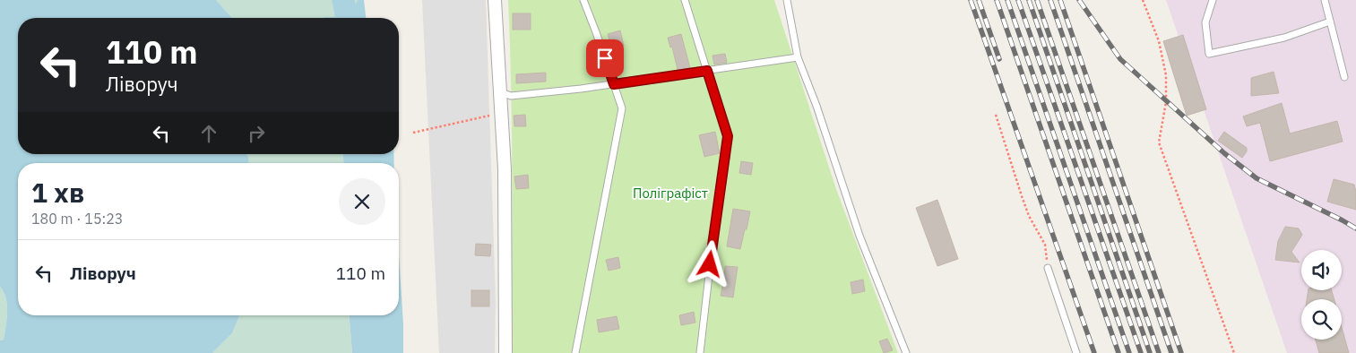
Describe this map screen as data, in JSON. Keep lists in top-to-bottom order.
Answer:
{
  "parks": ["Поліграфіст"],
  "page": {
    "turn": ["110 m", "Ліворуч"],
    "heading": ["1 хв", "180 m · 15:23"],
    "list": [
      {
        "name": "Ліворуч",
        "value": "110 m"
      }
    ]
  }
}
